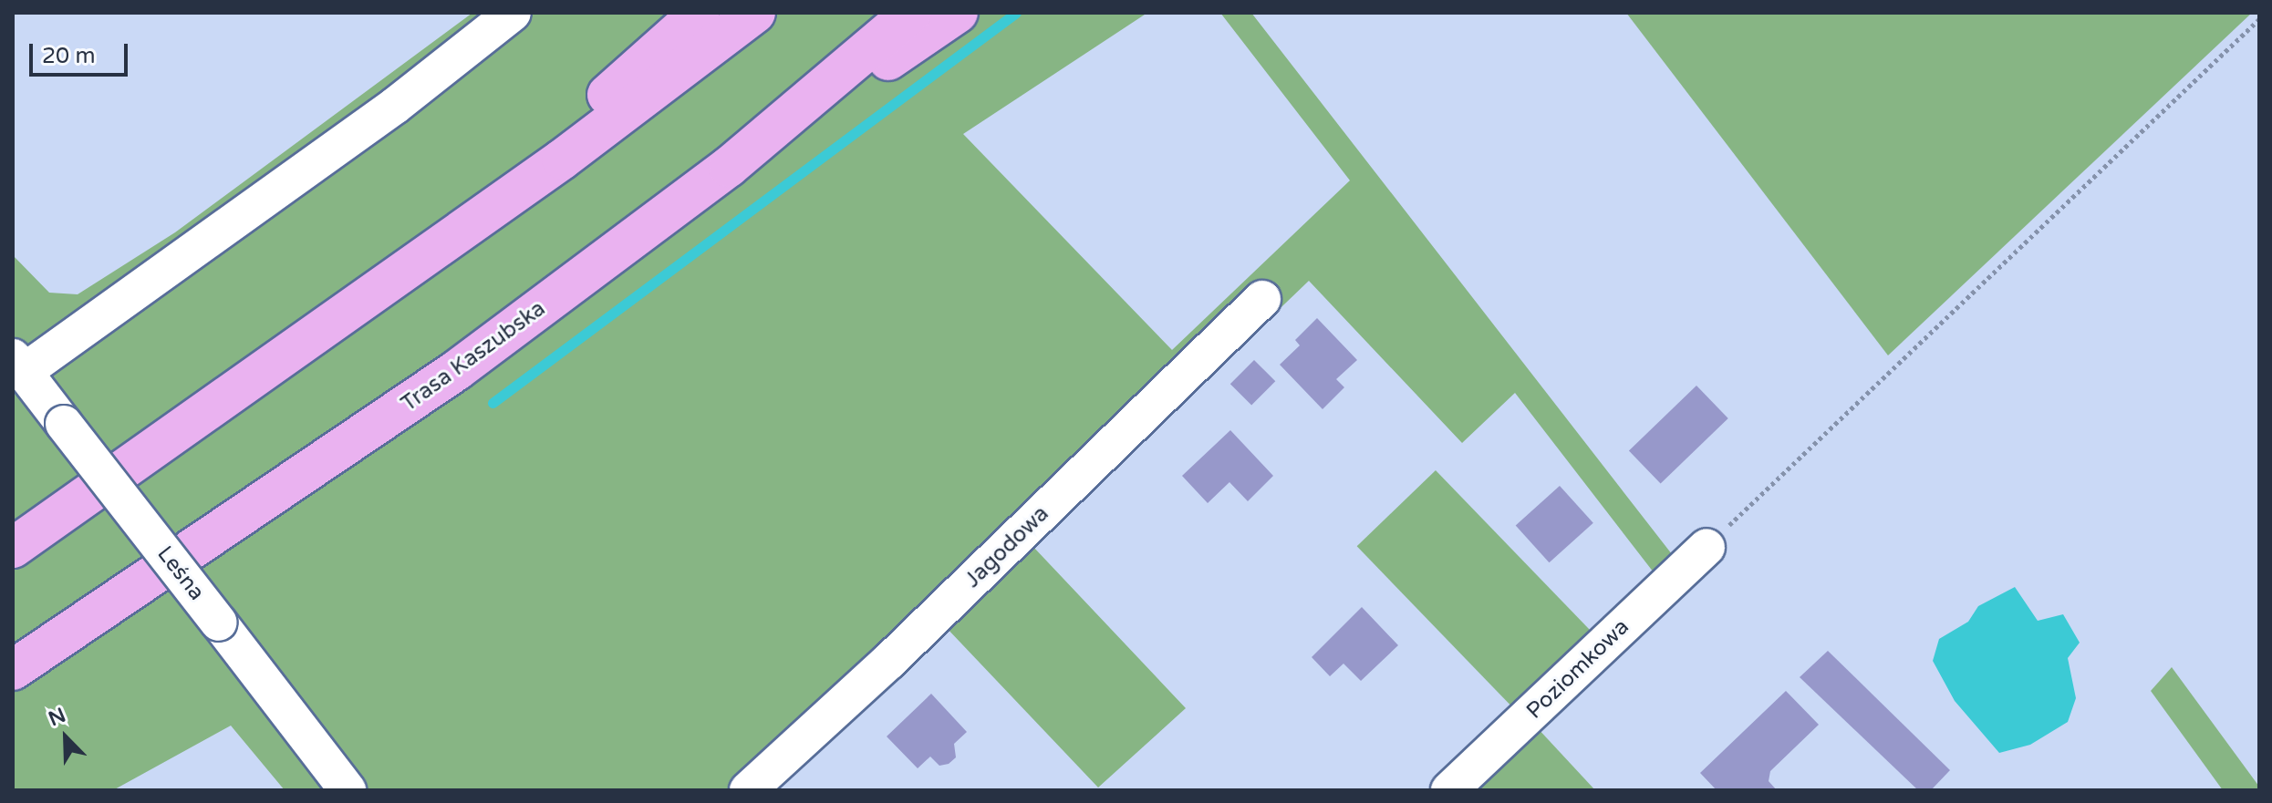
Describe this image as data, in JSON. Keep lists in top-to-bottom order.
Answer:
{
  "streets": {
    "highway": ["Trasa Kaszubska"],
    "street": ["Jagodowa", "Leśna", "Poziomkowa"]
  },
  "scale_bar": "20 m",
  "north": "top left"
}
